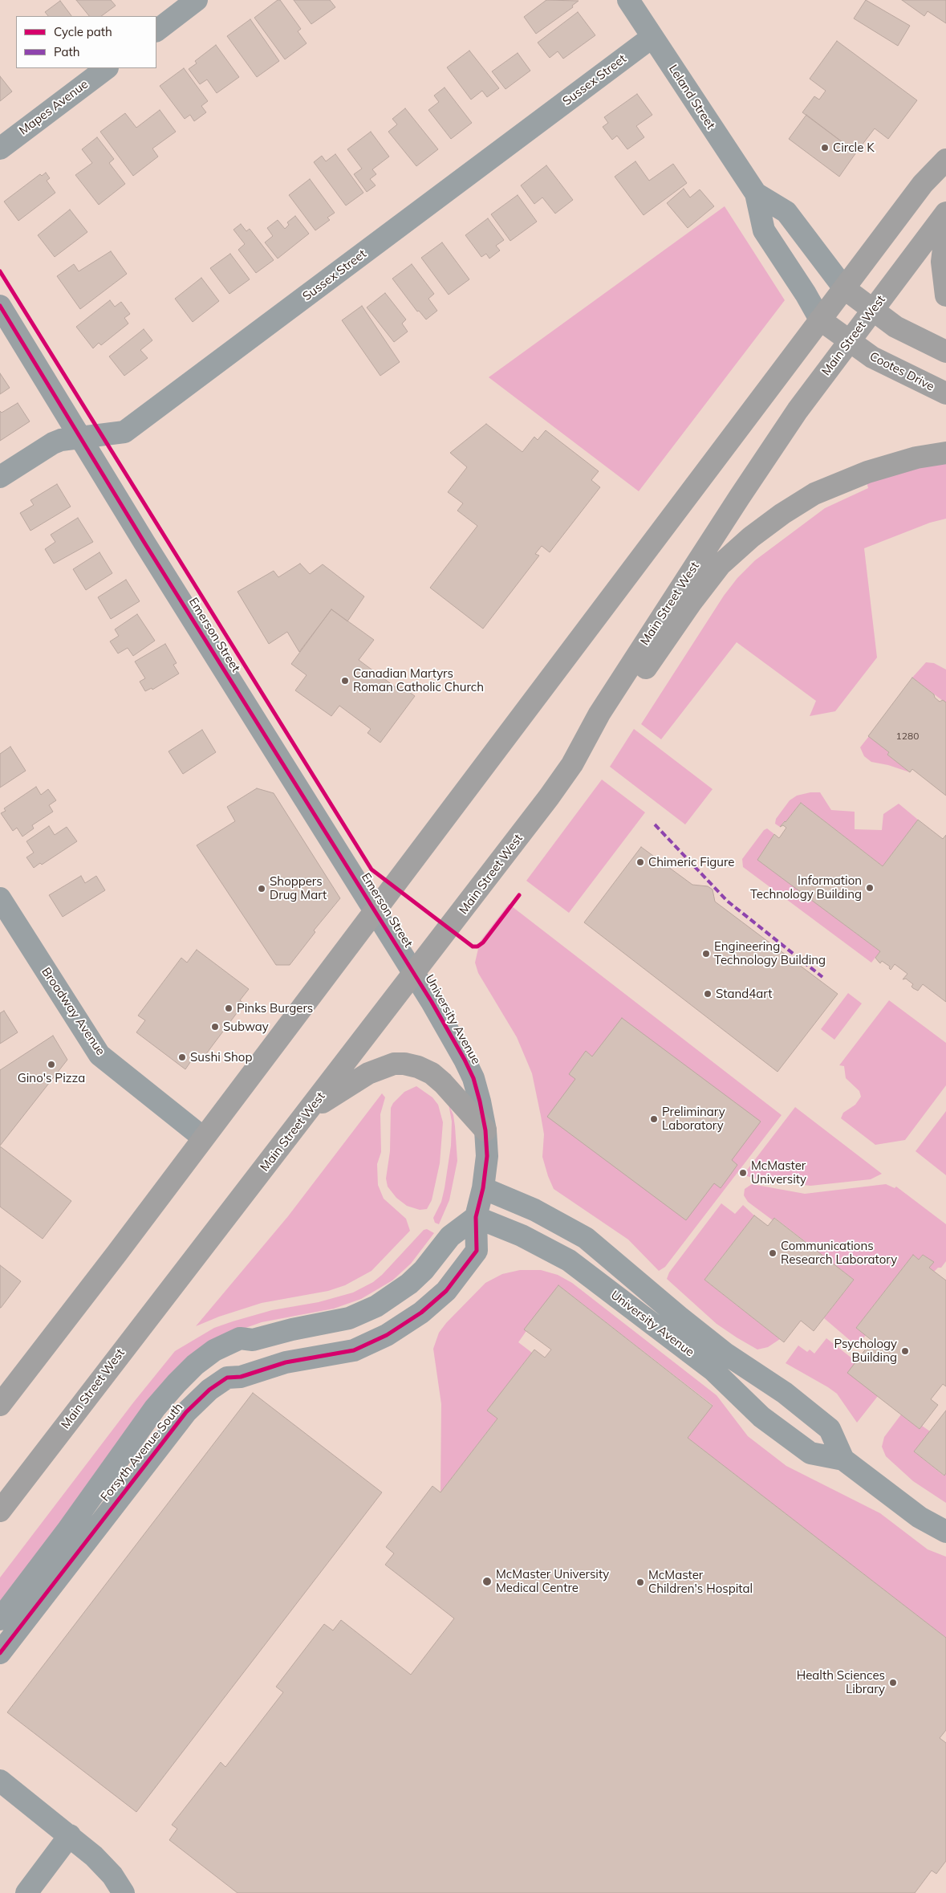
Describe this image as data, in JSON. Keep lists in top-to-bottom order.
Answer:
{
  "streets": {
    "main road": ["Main Street West", "Cootes Drive"],
    "street": [
      "Sussex Street",
      "Leland Street",
      "Mapes Avenue",
      "Emerson Street",
      "Broadway Avenue",
      "University Avenue",
      "Forsyth Avenue South"
    ]
  },
  "crossings": [
    ["Sussex Street", "Leland Street"],
    ["Sussex Street", "Emerson Street"],
    ["Leland Street", "Cootes Drive"],
    ["Main Street West", "Cootes Drive"],
    ["Main Street West", "Emerson Street"],
    ["Main Street West", "University Avenue"],
    ["Emerson Street", "University Avenue"],
    ["University Avenue", "Forsyth Avenue South"]
  ],
  "places": [
    "Circle K",
    "Canadian Martyrs Roman Catholic Church",
    "Chimeric Figure",
    "Information Technology Building",
    "Shoppers Drug Mart",
    "Engineering Technology Building",
    "Stand4art",
    "Pinks Burgers",
    "Subway",
    "Sushi Shop",
    "Gino's Pizza",
    "Preliminary Laboratory",
    "McMaster University",
    "Communications Research Laboratory",
    "Psychology Building",
    "McMaster University Medical Centre",
    "McMaster Children's Hospital",
    "Health Sciences Library"
  ],
  "house_numbers": ["1280"],
  "legend": ["Cycle path", "Path"]
}
